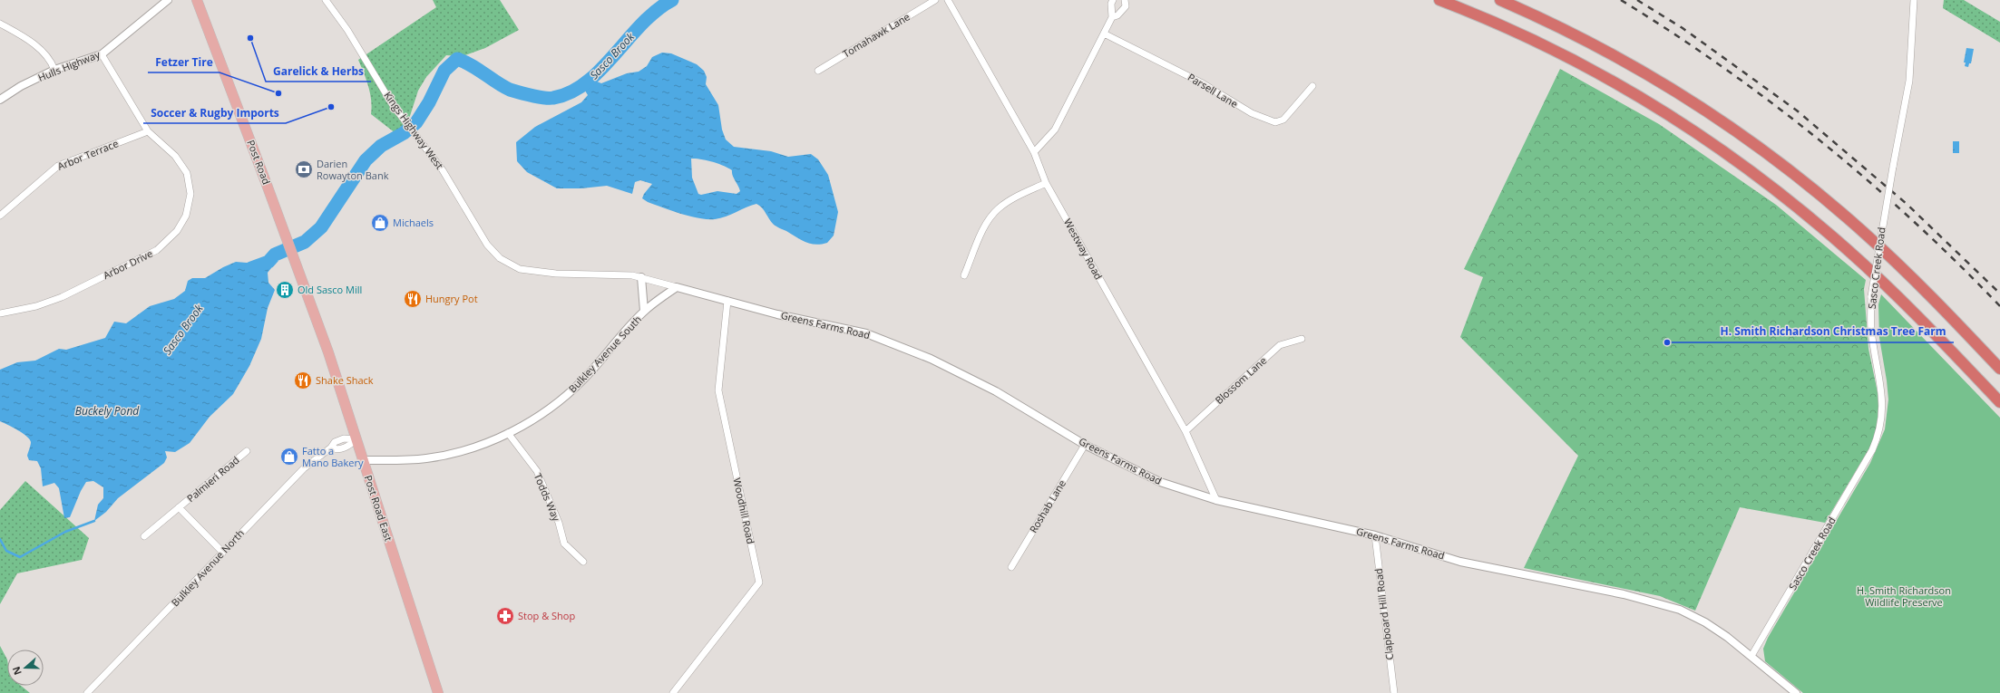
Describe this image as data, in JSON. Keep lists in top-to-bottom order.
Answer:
{
  "streets": {
    "main road": ["Post Road", "Post Road East"],
    "street": [
      "Tomahawk Lane",
      "Hulls Highway",
      "Parsell Lane",
      "Kings Highway West",
      "Arbor Terrace",
      "Westway Road",
      "Arbor Drive",
      "Sasco Creek Road",
      "Greens Farms Road",
      "Bulkley Avenue South",
      "Blossom Lane",
      "Palmieri Road",
      "Todds Way",
      "Roshab Lane",
      "Woodhill Road",
      "Bulkley Avenue North",
      "Clapboard Hill Road"
    ]
  },
  "crossings": [
    ["Hulls Highway", "Arbor Drive"],
    ["Kings Highway West", "Greens Farms Road"],
    ["Arbor Terrace", "Arbor Drive"],
    ["Post Road", "Post Road East"],
    ["Westway Road", "Greens Farms Road"],
    ["Westway Road", "Blossom Lane"],
    ["Sasco Creek Road", "Greens Farms Road"],
    ["Greens Farms Road", "Bulkley Avenue South"],
    ["Greens Farms Road", "Roshab Lane"],
    ["Greens Farms Road", "Woodhill Road"],
    ["Greens Farms Road", "Clapboard Hill Road"],
    ["Bulkley Avenue South", "Todds Way"],
    ["Bulkley Avenue South", "Post Road East"],
    ["Palmieri Road", "Bulkley Avenue North"],
    ["Post Road East", "Bulkley Avenue North"]
  ],
  "water": ["Sasco Brook", "Buckely Pond"],
  "parks": ["H. Smith Richardson Wildlife Preserve"],
  "places": {
    "other": [
      "Garelick & Herbs",
      "Fetzer Tire",
      "Soccer & Rugby Imports",
      "H. Smith Richardson Christmas Tree Farm"
    ],
    "bank": ["Darien Rowayton Bank"],
    "shop": ["Michaels", "Fatto a Mano Bakery"],
    "building": ["Old Sasco Mill"],
    "restaurant": ["Hungry Pot", "Shake Shack"],
    "pharmacy": ["Stop & Shop"]
  },
  "north": "left"
}
